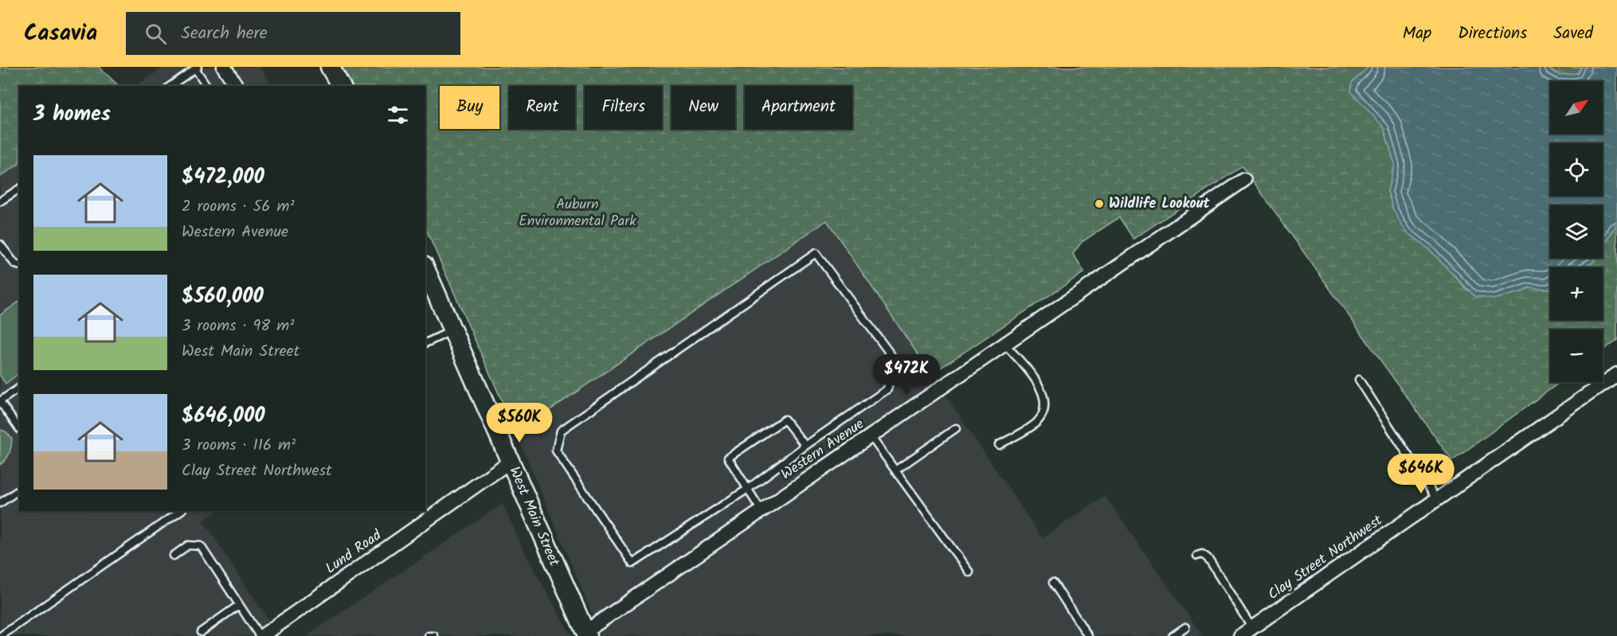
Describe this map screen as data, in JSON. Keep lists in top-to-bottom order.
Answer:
{
  "streets": {
    "main road": ["West Main Street"],
    "street": ["Western Avenue", "Lund Road", "Clay Street Northwest"]
  },
  "crossings": [
    ["Western Avenue", "West Main Street"],
    ["West Main Street", "Lund Road"]
  ],
  "parks": ["Auburn Environmental Park"],
  "places": ["Wildlife Lookout"],
  "north": "top right",
  "page": {
    "header": "Casavia",
    "search": "Search here",
    "nav": ["Map", "Directions", "Saved"],
    "map_buttons": ["+", "−"],
    "chip": [
      "Buy",
      "Rent",
      "Filters",
      "New",
      "Apartment"
    ],
    "heading": "3 homes",
    "list": [
      {
        "name": "$472,000",
        "note": "2 rooms · 56 m² · Western Avenue"
      },
      {
        "name": "$560,000",
        "note": "3 rooms · 98 m² · West Main Street"
      },
      {
        "name": "$646,000",
        "note": "3 rooms · 116 m² · Clay Street Northwest"
      }
    ],
    "price": ["$472K", "$560K", "$646K"]
  }
}
